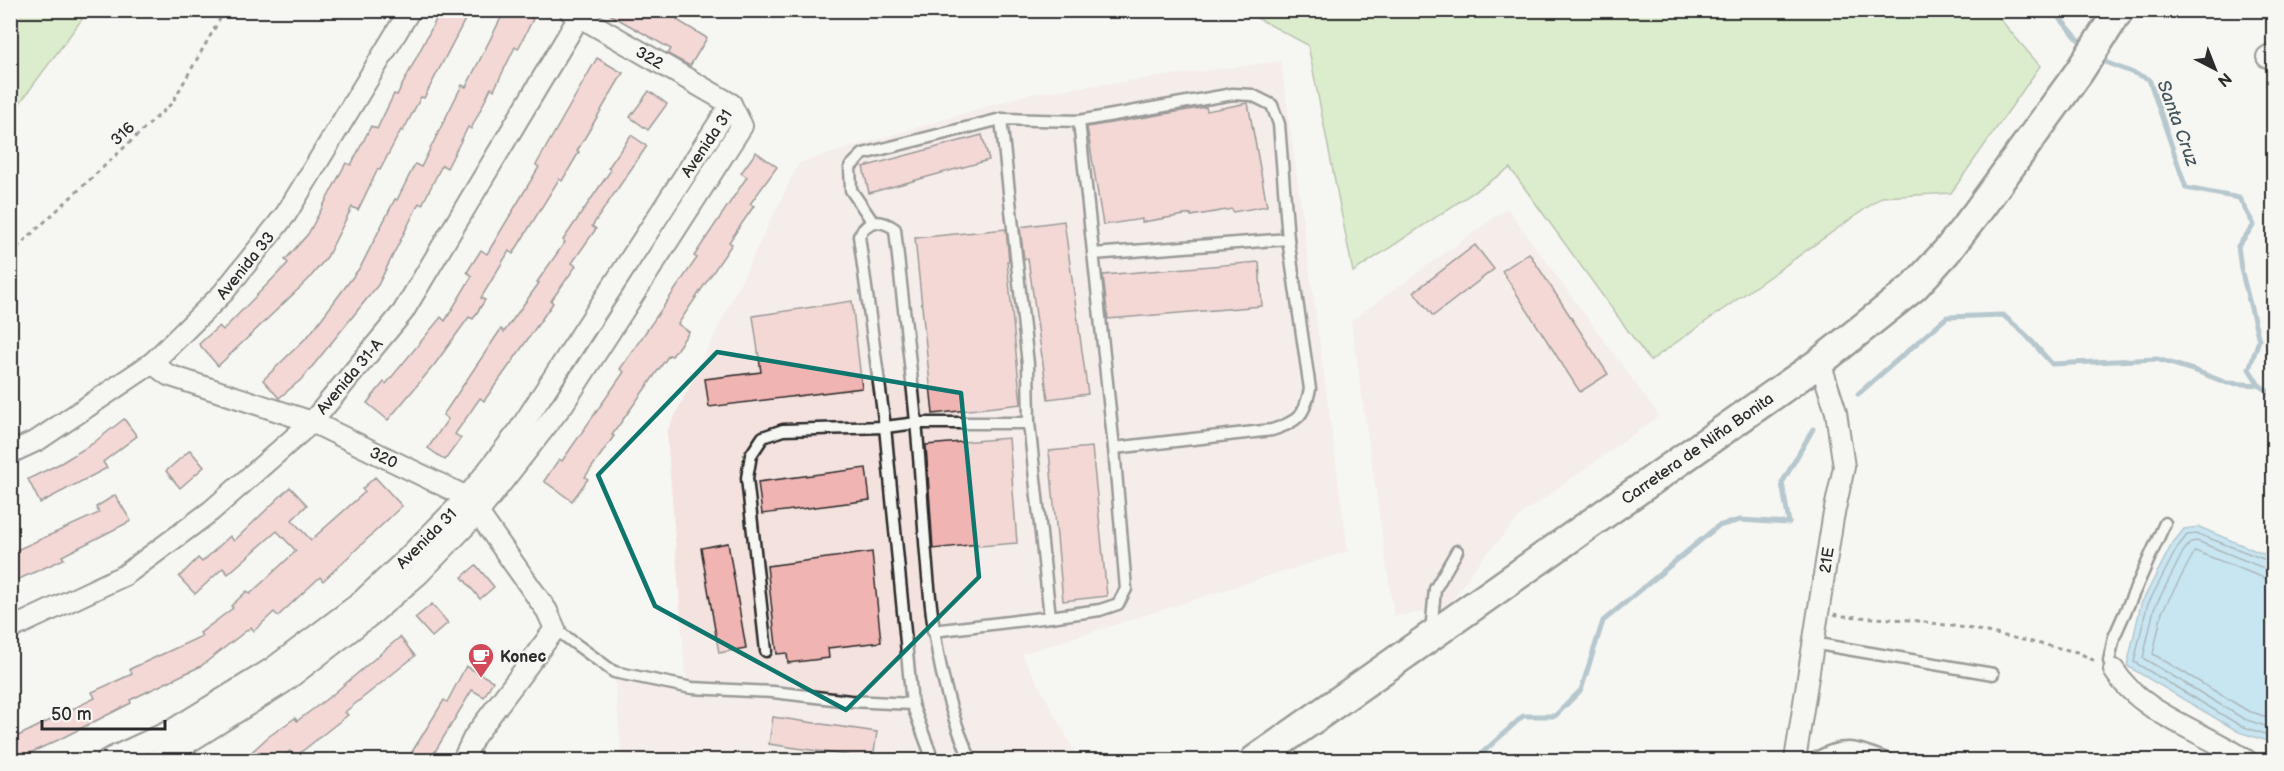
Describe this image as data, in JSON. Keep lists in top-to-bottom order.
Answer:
{
  "streets": {
    "main road": ["Carretera de Niña Bonita"],
    "street": [
      "322",
      "Avenida 31",
      "Avenida 33",
      "Avenida 31-A",
      "320",
      "21E"
    ],
    "path": ["316"]
  },
  "crossings": [
    ["322", "Avenida 31"],
    ["322", "Avenida 31-A"],
    ["Avenida 31", "320"],
    ["Avenida 33", "320"],
    ["Avenida 31-A", "320"],
    ["Carretera de Niña Bonita", "21E"]
  ],
  "water": ["Santa Cruz"],
  "places": {
    "cafe": ["Konec"]
  },
  "scale_bar": "50 m",
  "north": "bottom right"
}
